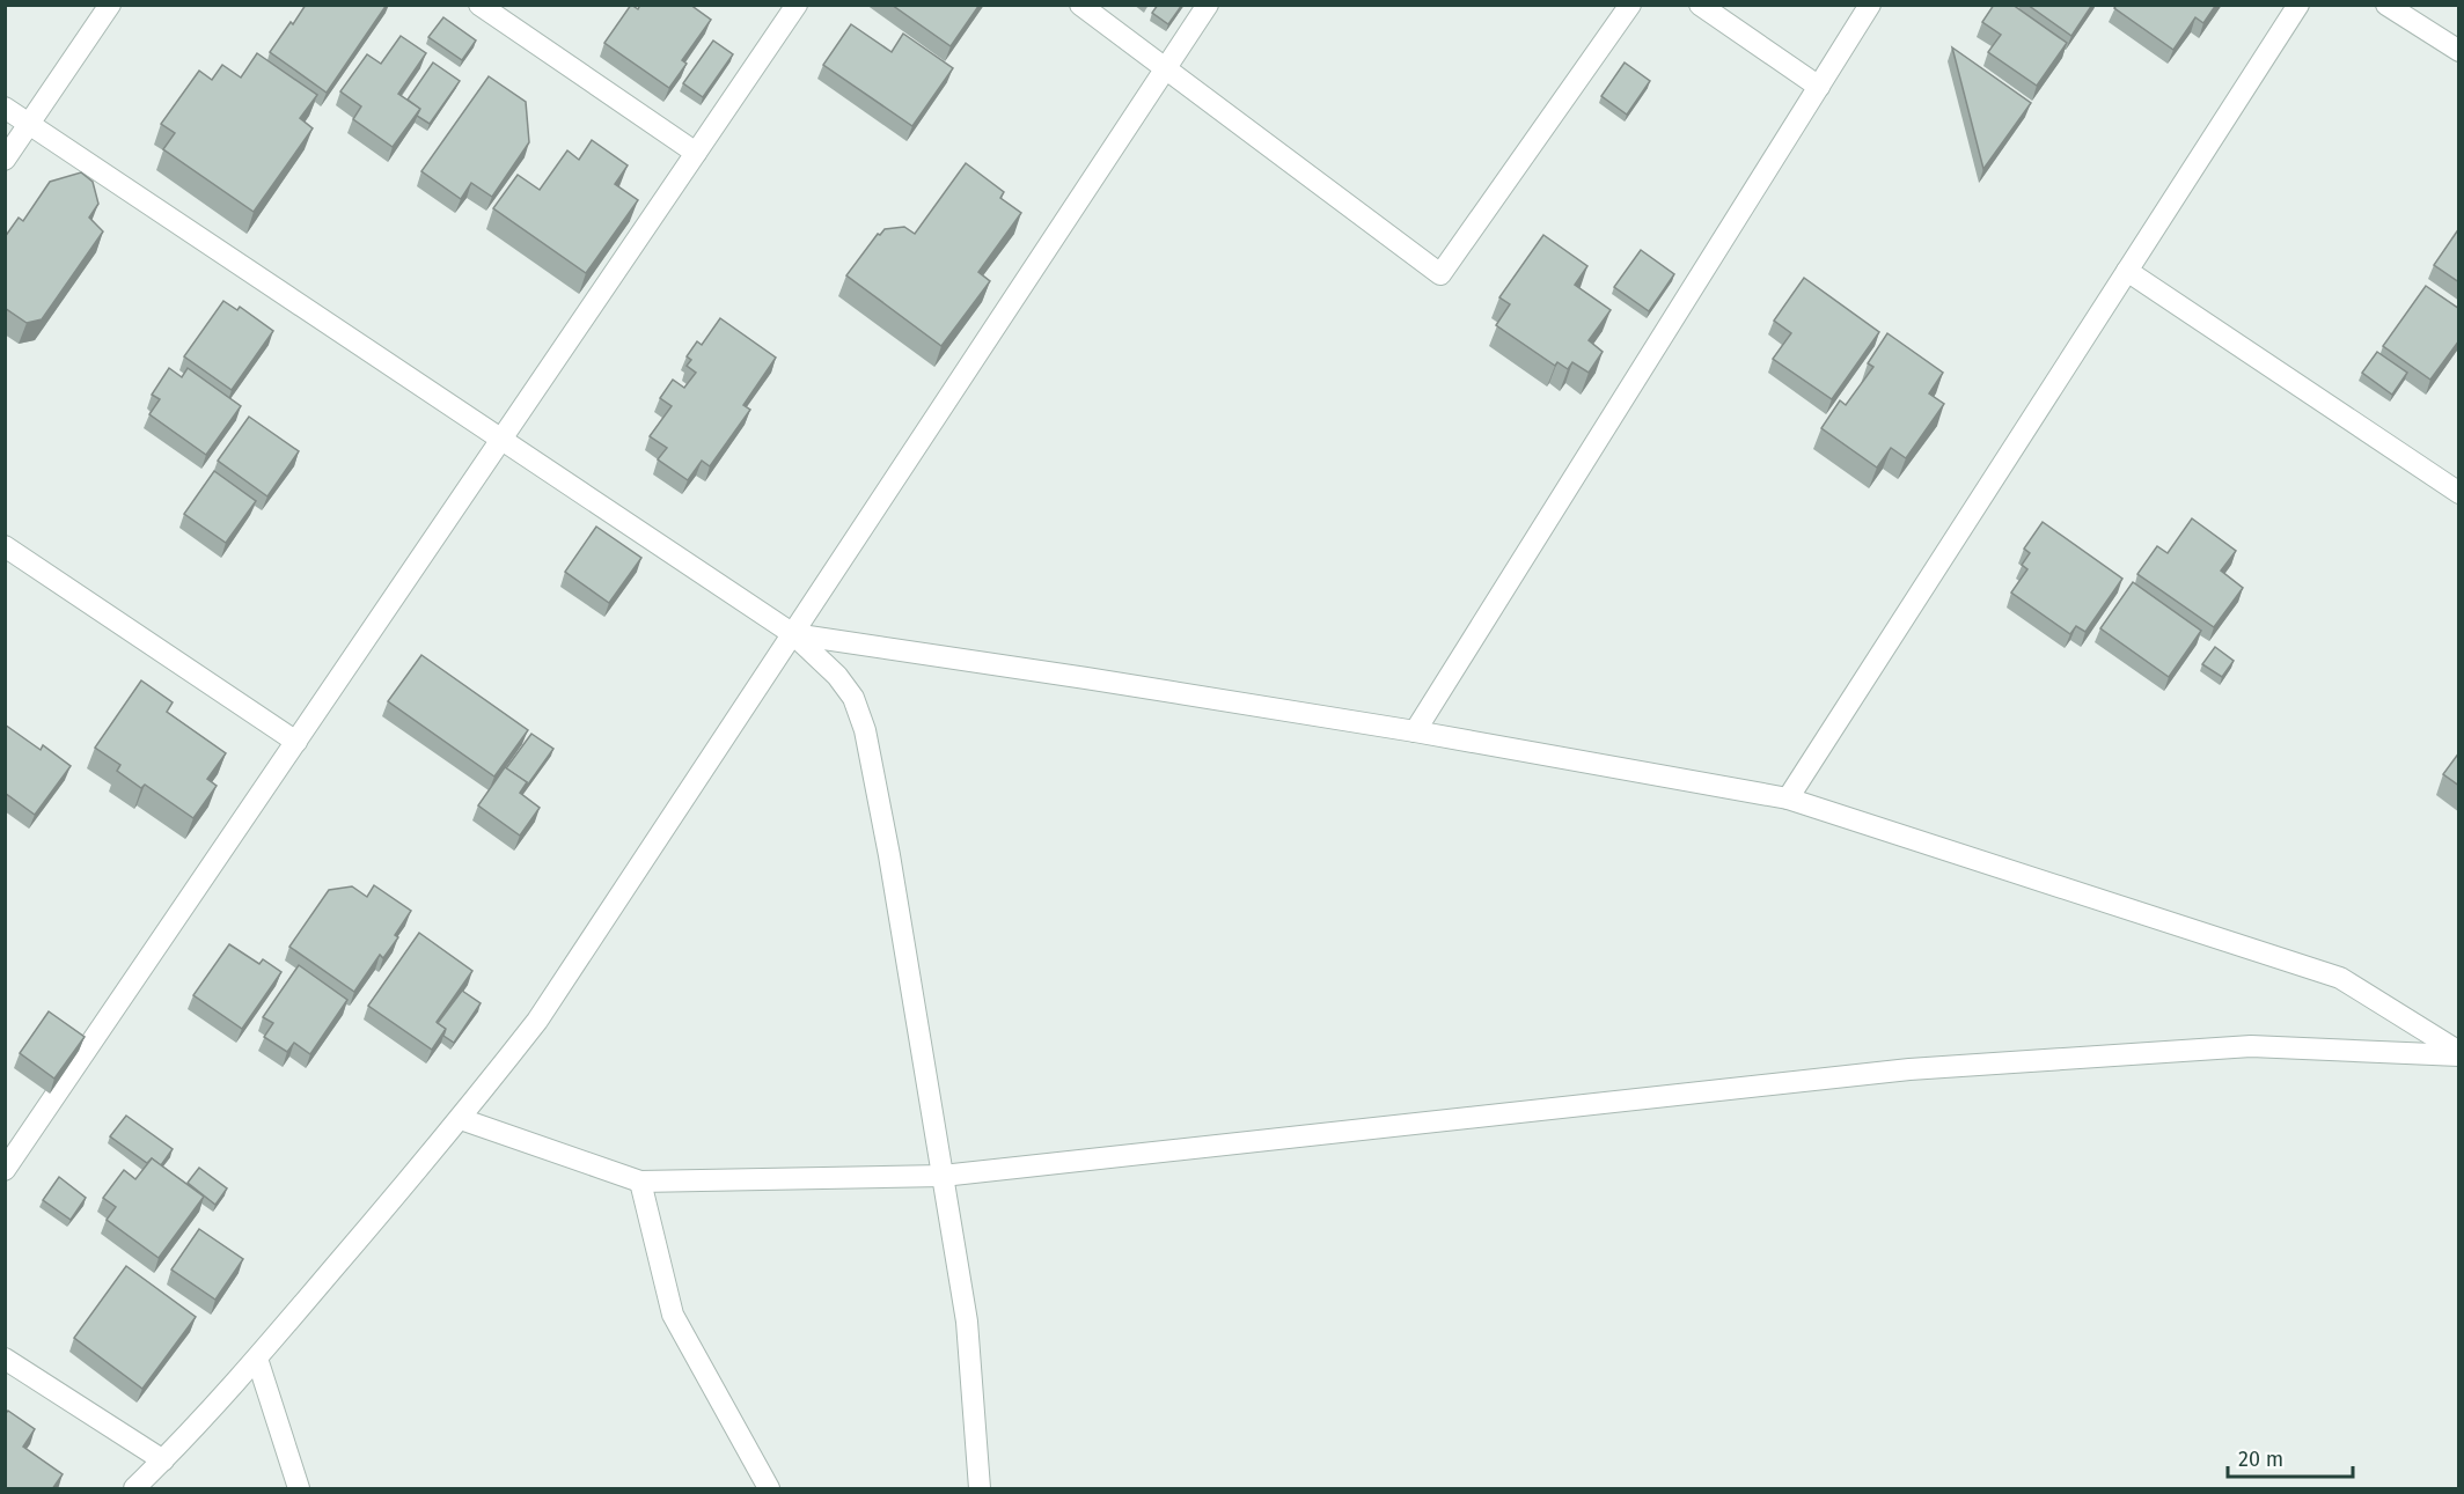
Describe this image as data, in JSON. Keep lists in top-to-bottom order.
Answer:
{
  "scale_bar": "20 m"
}
